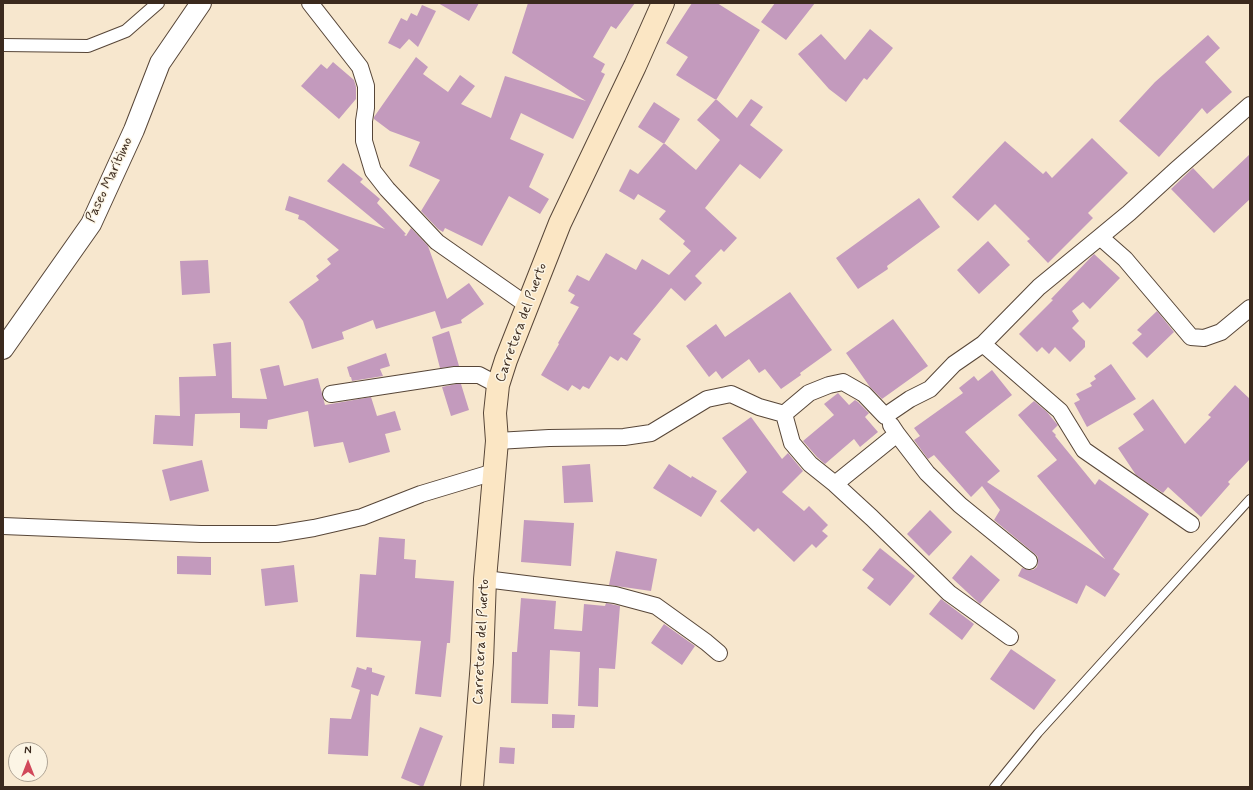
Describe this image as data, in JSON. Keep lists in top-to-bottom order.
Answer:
{
  "streets": {
    "main road": ["Carretera del Puerto"],
    "street": ["Paseo Marítimo"]
  },
  "north": "top"
}
